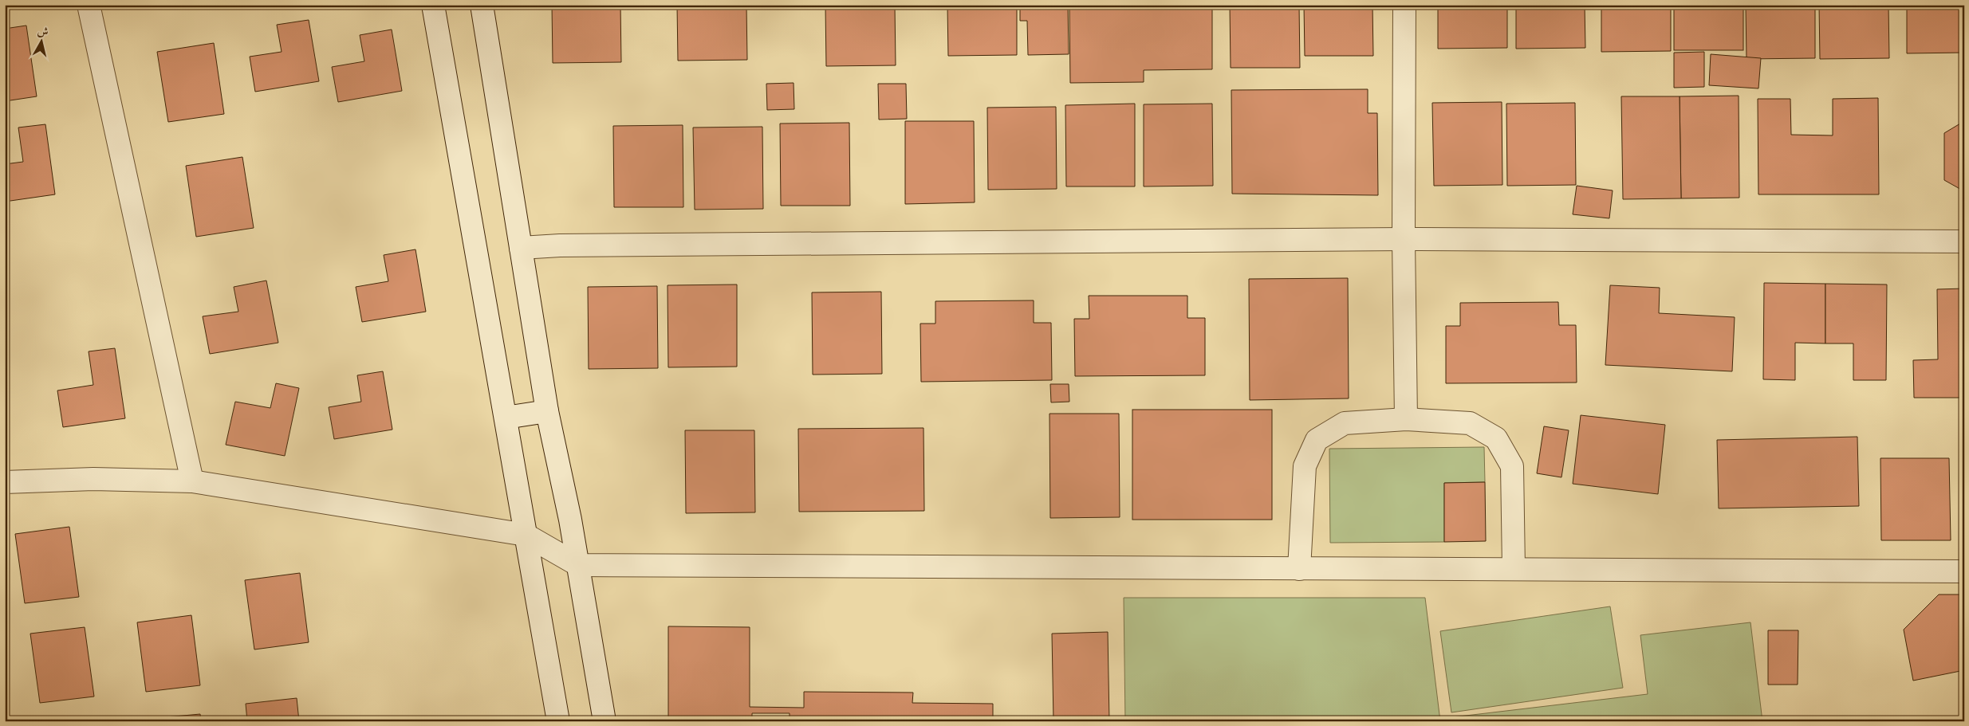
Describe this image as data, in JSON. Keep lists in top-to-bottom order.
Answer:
{
  "north": "top"
}
